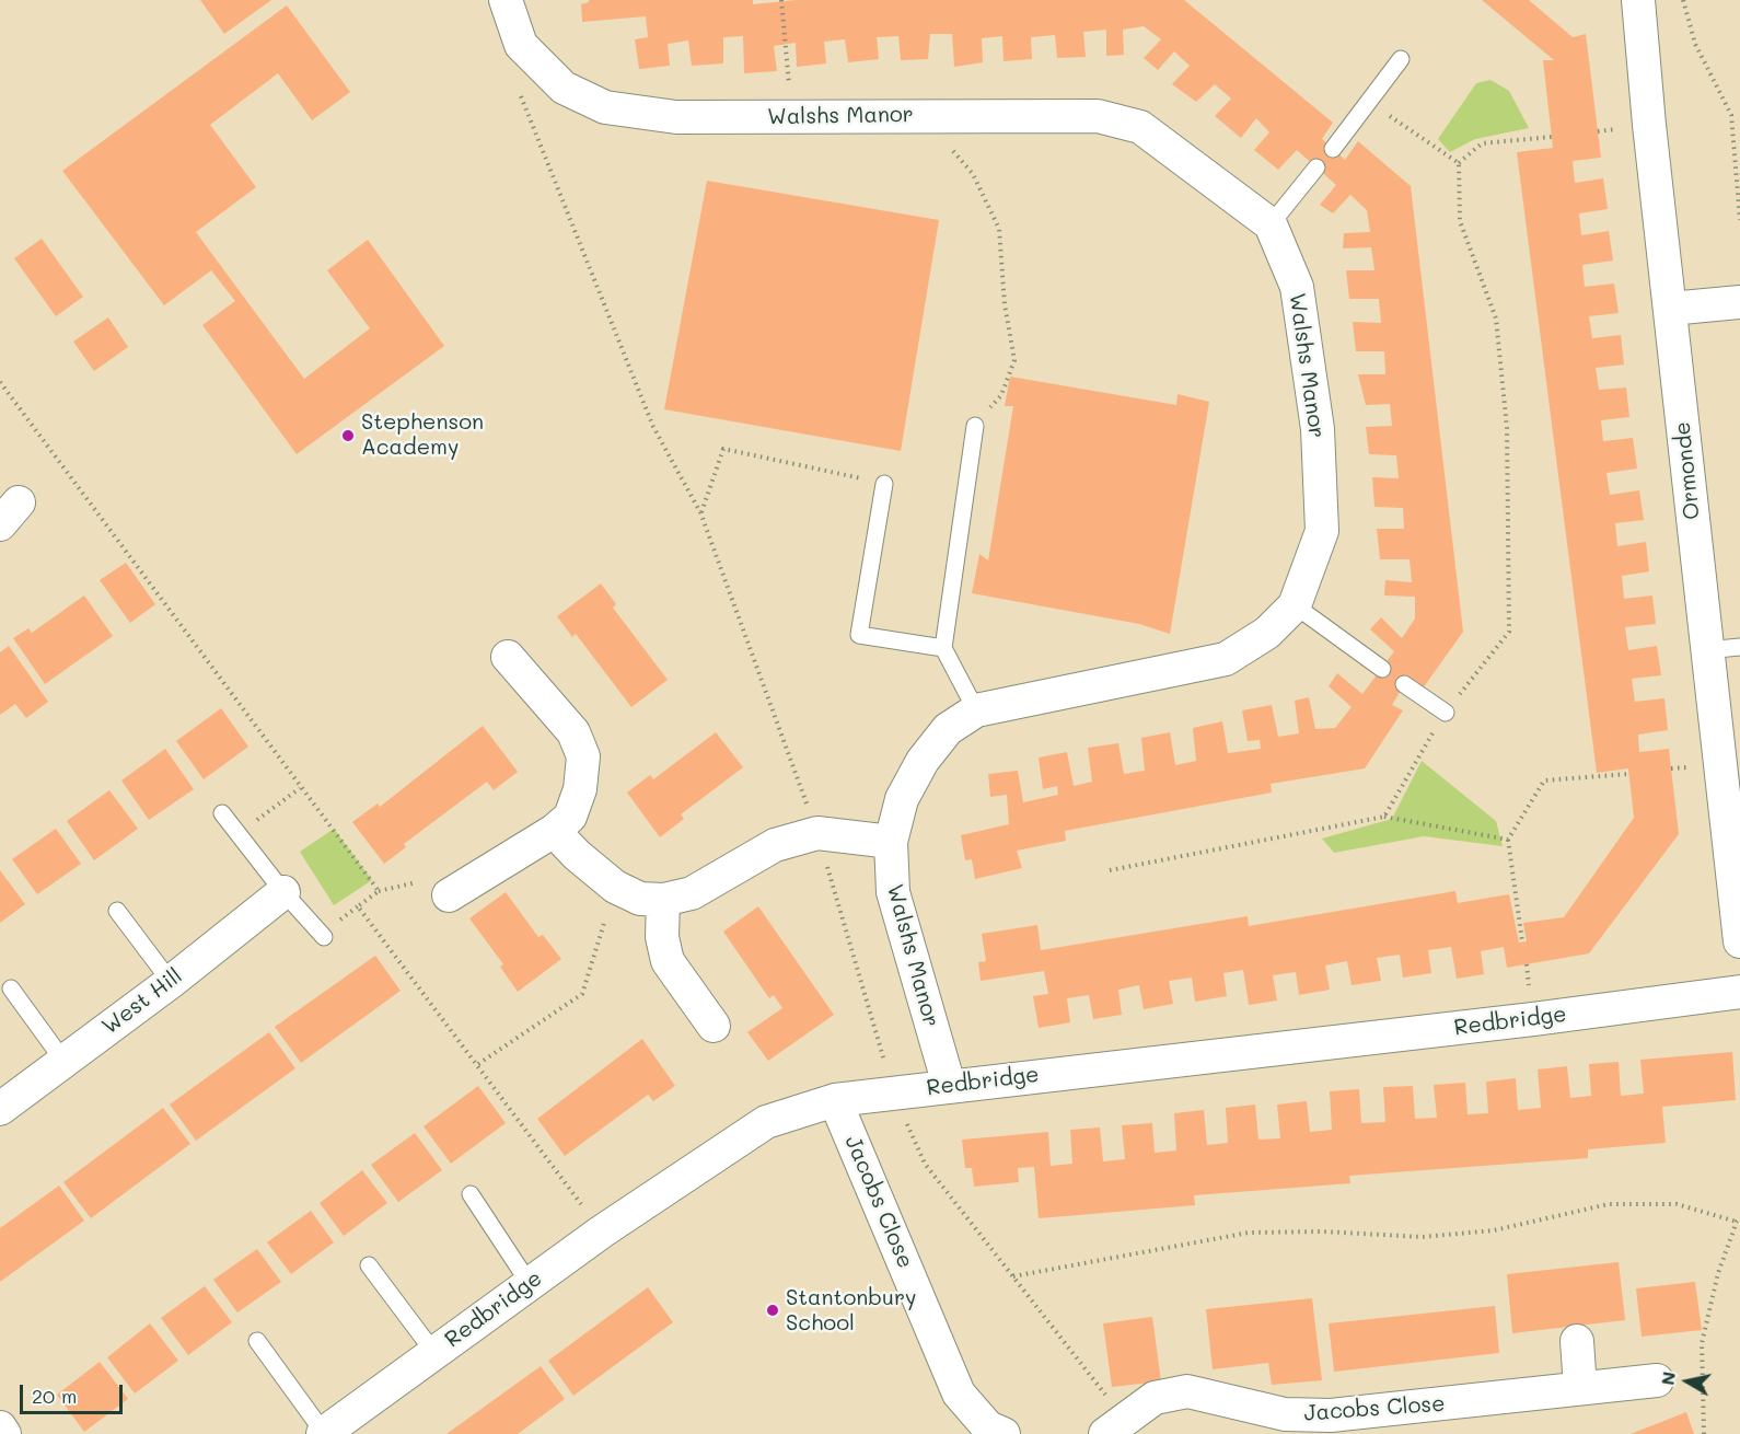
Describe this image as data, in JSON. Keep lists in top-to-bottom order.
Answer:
{
  "streets": {
    "street": [
      "Walshs Manor",
      "Ormonde",
      "West Hill",
      "Redbridge",
      "Jacobs Close"
    ]
  },
  "crossings": [
    ["Walshs Manor", "Redbridge"],
    ["Redbridge", "Jacobs Close"]
  ],
  "places": ["Stephenson Academy", "Stantonbury School"],
  "scale_bar": "20 m",
  "north": "left"
}
